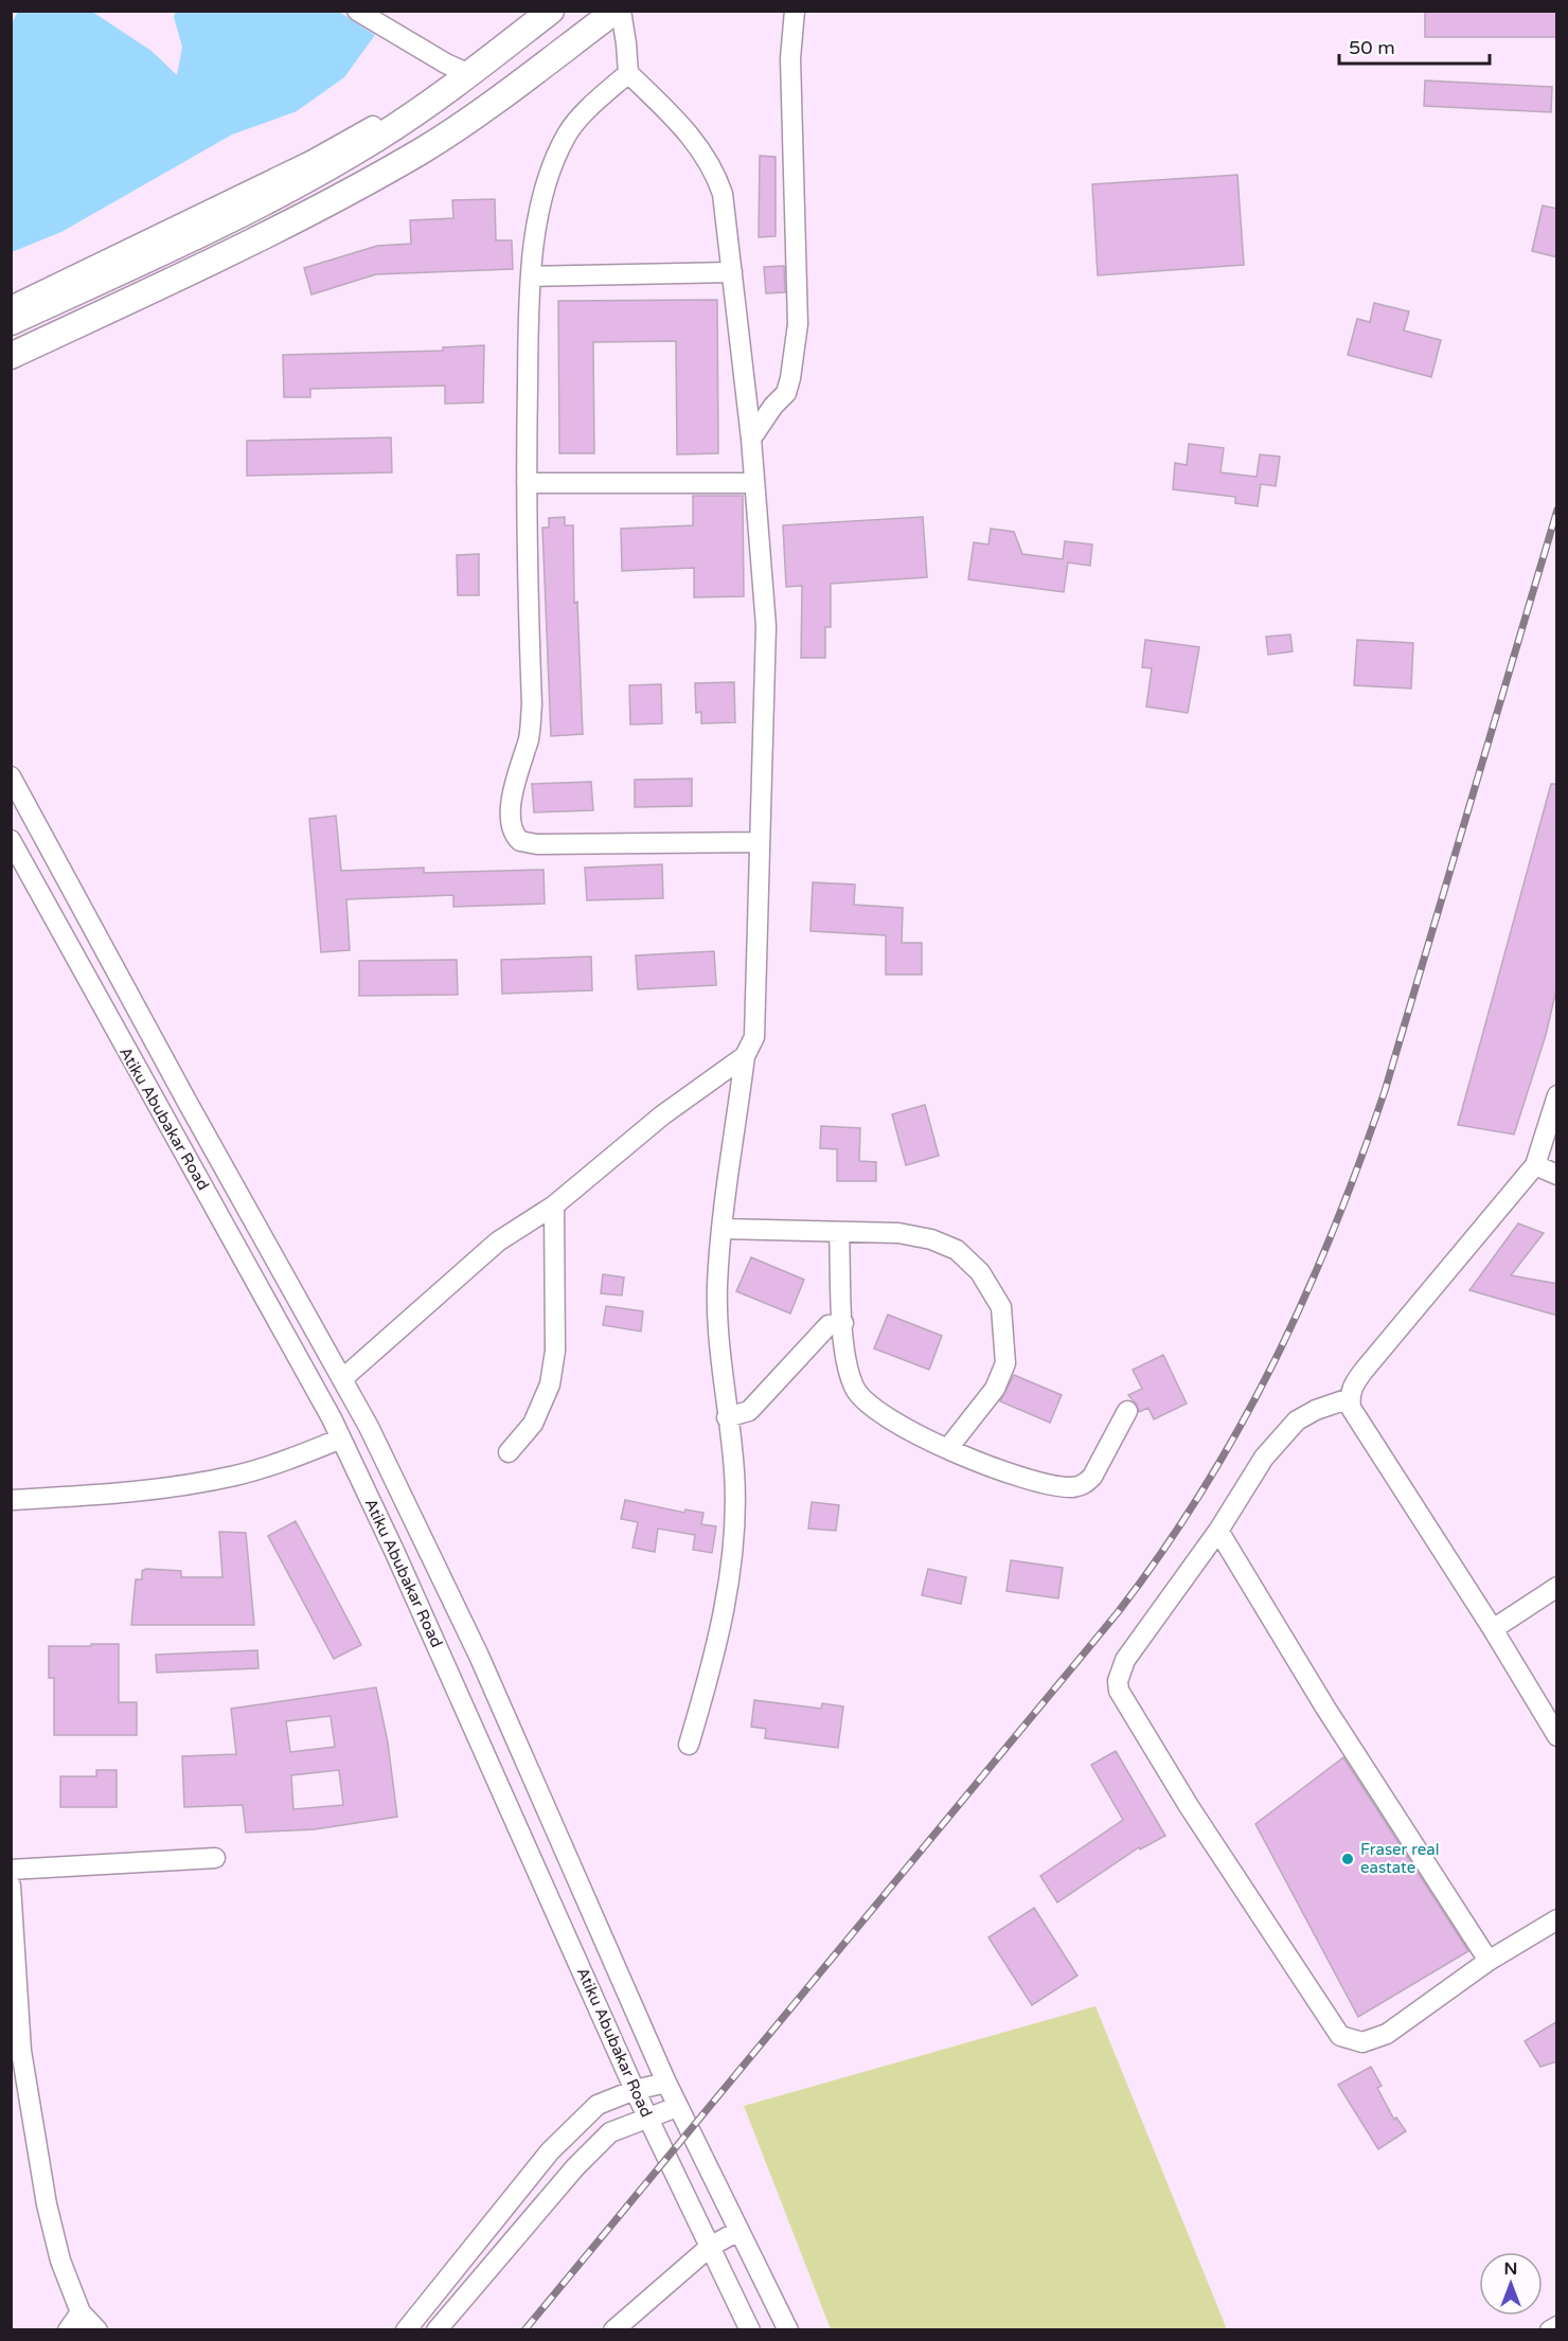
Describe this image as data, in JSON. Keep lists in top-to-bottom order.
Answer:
{
  "streets": {
    "street": ["Atiku Abubakar Road"]
  },
  "places": ["Fraser real eastate"],
  "scale_bar": "50 m",
  "north": "top"
}
